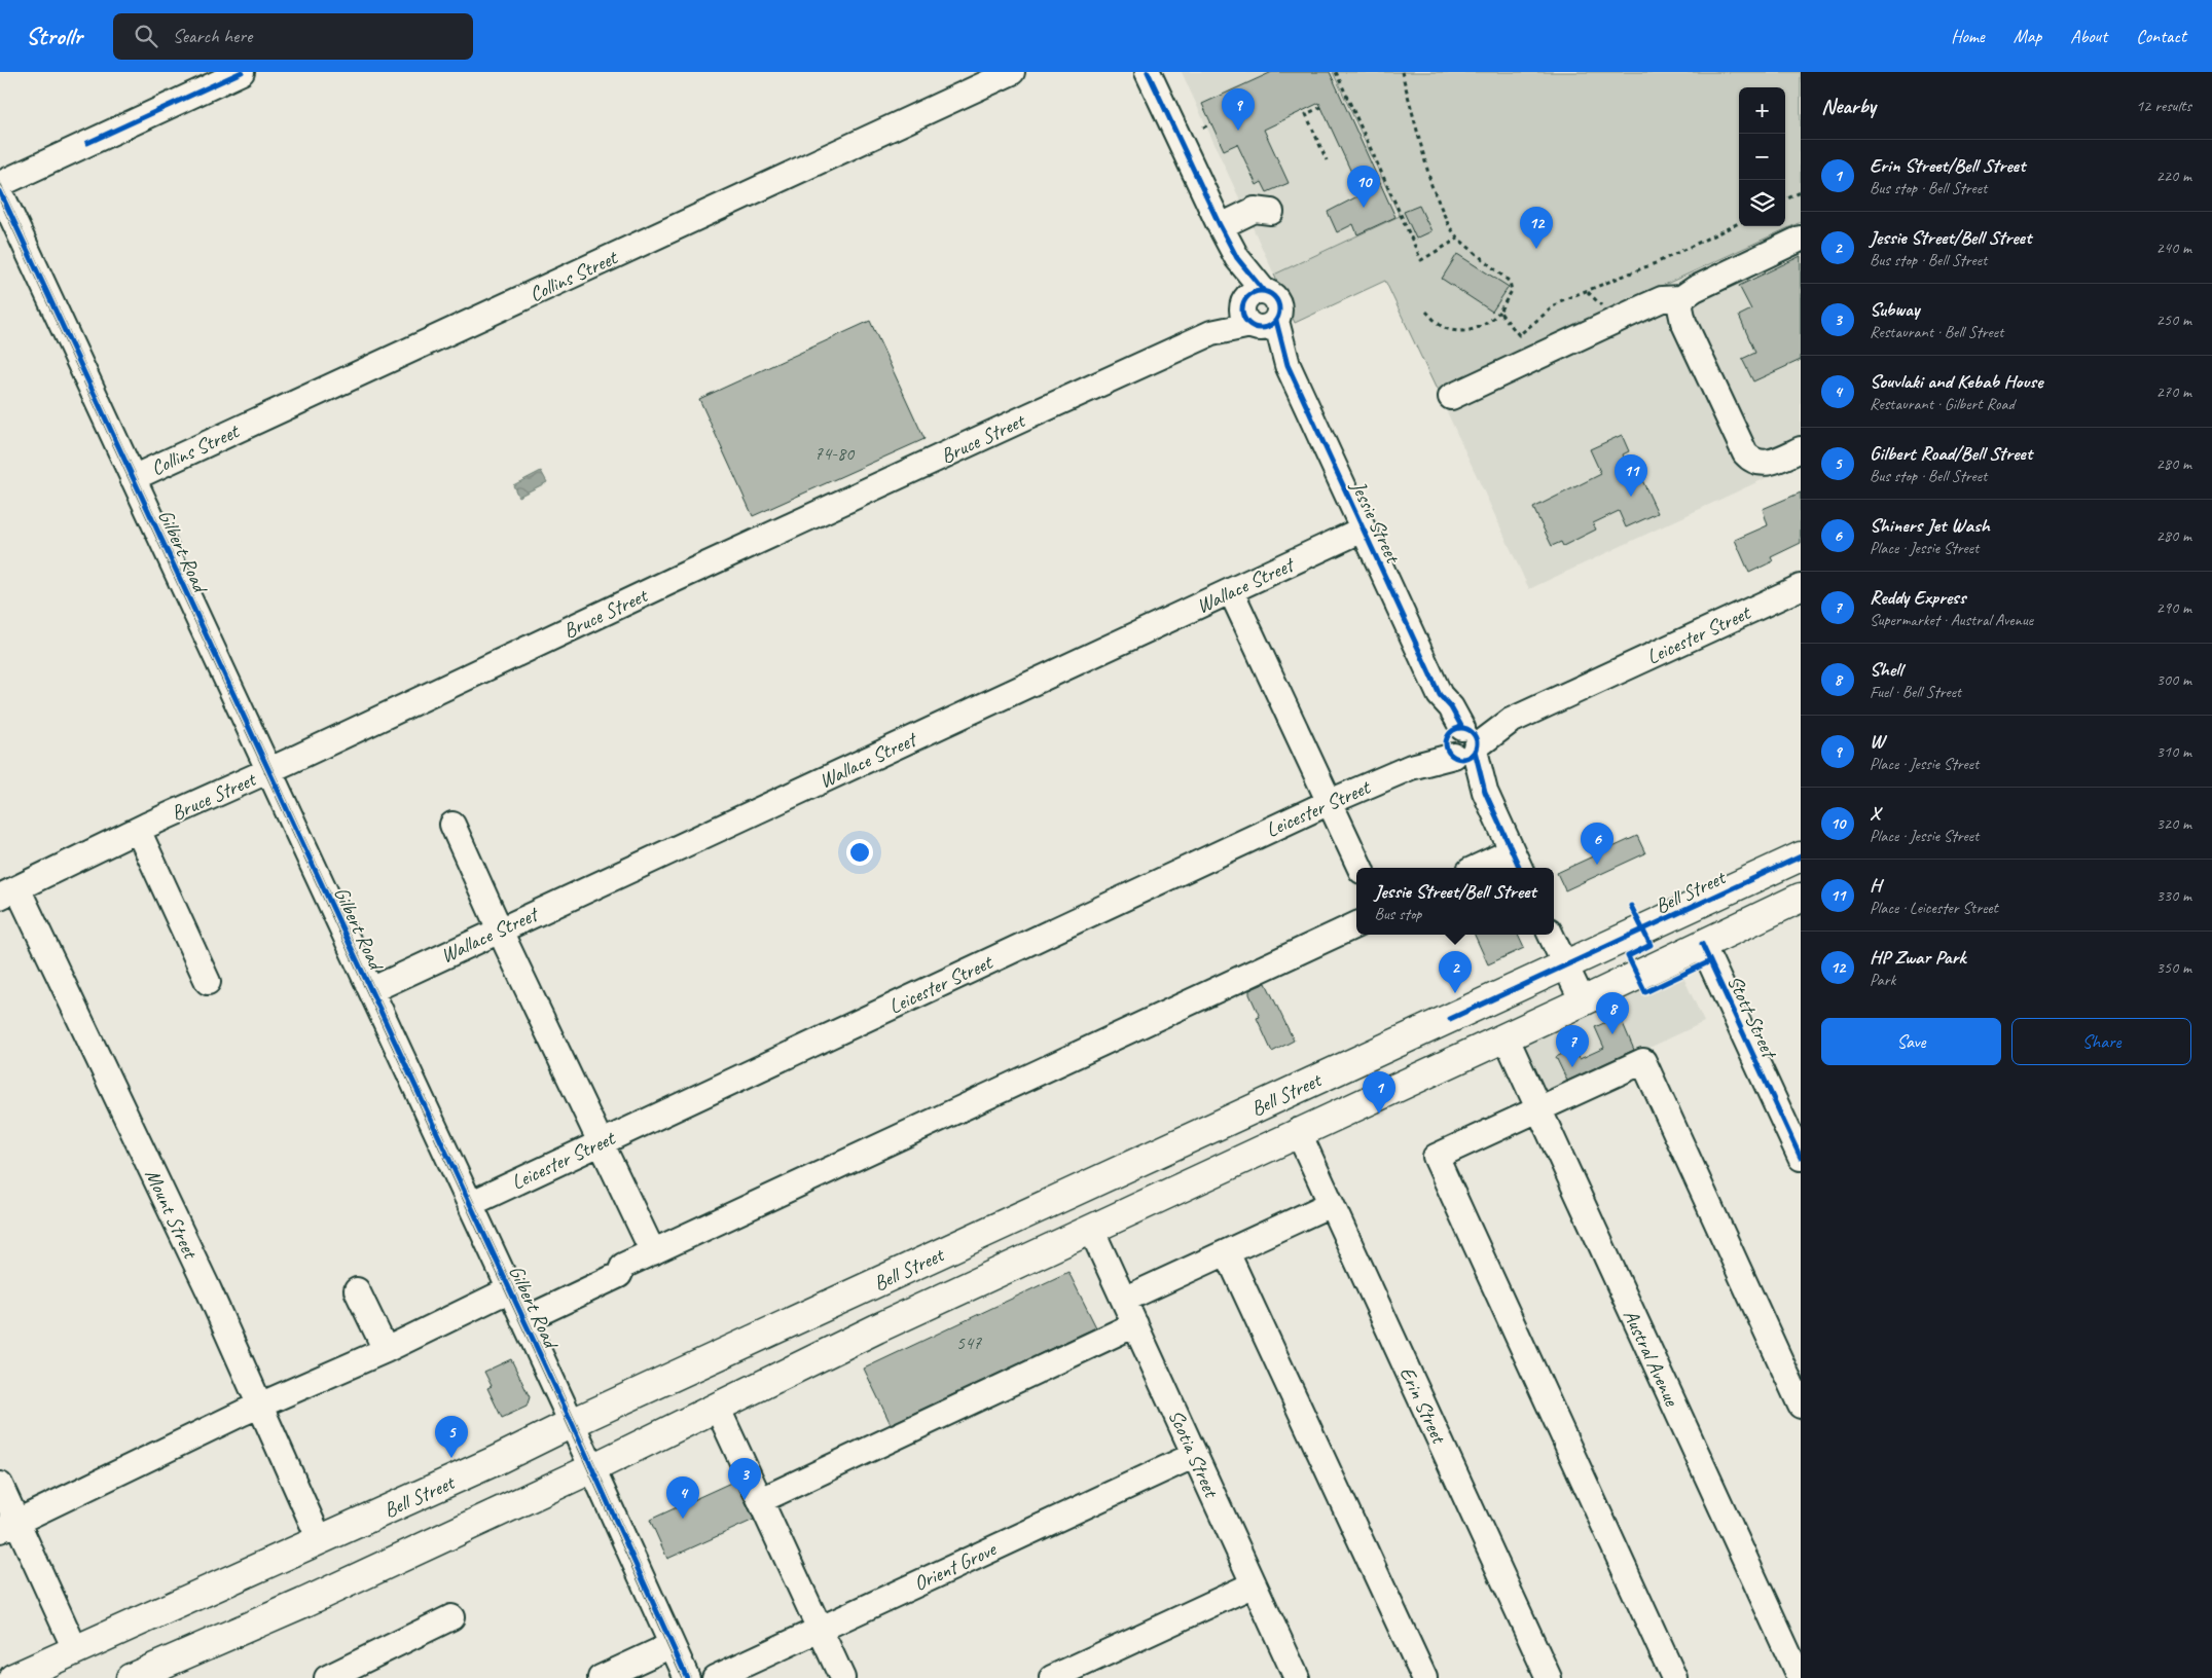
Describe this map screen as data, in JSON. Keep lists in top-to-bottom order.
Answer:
{
  "streets": {
    "highway": ["Bell Street"],
    "street": [
      "Collins Street",
      "Bruce Street",
      "Jessie Street",
      "Gilbert Road",
      "Wallace Street",
      "Leicester Street",
      "Stott Street",
      "Mount Street",
      "Austral Avenue",
      "Erin Street",
      "Scotia Street",
      "Orient Grove"
    ]
  },
  "crossings": [
    ["Collins Street", "Gilbert Road"],
    ["Bruce Street", "Jessie Street"],
    ["Bruce Street", "Gilbert Road"],
    ["Bruce Street", "Mount Street"],
    ["Jessie Street", "Wallace Street"],
    ["Jessie Street", "Leicester Street"],
    ["Gilbert Road", "Wallace Street"],
    ["Gilbert Road", "Leicester Street"],
    ["Gilbert Road", "Bell Street"],
    ["Bell Street", "Stott Street"],
    ["Bell Street", "Mount Street"],
    ["Bell Street", "Austral Avenue"],
    ["Bell Street", "Erin Street"],
    ["Bell Street", "Scotia Street"],
    ["Scotia Street", "Orient Grove"]
  ],
  "house_numbers": ["74-80", "547"],
  "page": {
    "header": "Strollr",
    "search": "Search here",
    "nav": [
      "Home",
      "Map",
      "About",
      "Contact"
    ],
    "heading": ["Nearby", "12 results"],
    "map_buttons": ["+", "−"],
    "pins": [
      "9",
      "10",
      "12",
      "11",
      "6",
      "2",
      "8",
      "7",
      "1",
      "5",
      "3",
      "4"
    ],
    "list": [
      {
        "mark": "1",
        "name": "Erin Street/Bell Street",
        "note": "Bus stop · Bell Street",
        "value": "220 m"
      },
      {
        "mark": "2",
        "name": "Jessie Street/Bell Street",
        "note": "Bus stop · Bell Street",
        "value": "240 m"
      },
      {
        "mark": "3",
        "name": "Subway",
        "note": "Restaurant · Bell Street",
        "value": "250 m"
      },
      {
        "mark": "4",
        "name": "Souvlaki and Kebab House",
        "note": "Restaurant · Gilbert Road",
        "value": "270 m"
      },
      {
        "mark": "5",
        "name": "Gilbert Road/Bell Street",
        "note": "Bus stop · Bell Street",
        "value": "280 m"
      },
      {
        "mark": "6",
        "name": "Shiners Jet Wash",
        "note": "Place · Jessie Street",
        "value": "280 m"
      },
      {
        "mark": "7",
        "name": "Reddy Express",
        "note": "Supermarket · Austral Avenue",
        "value": "290 m"
      },
      {
        "mark": "8",
        "name": "Shell",
        "note": "Fuel · Bell Street",
        "value": "300 m"
      },
      {
        "mark": "9",
        "name": "W",
        "note": "Place · Jessie Street",
        "value": "310 m"
      },
      {
        "mark": "10",
        "name": "X",
        "note": "Place · Jessie Street",
        "value": "320 m"
      },
      {
        "mark": "11",
        "name": "H",
        "note": "Place · Leicester Street",
        "value": "330 m"
      },
      {
        "mark": "12",
        "name": "HP Zwar Park",
        "note": "Park",
        "value": "350 m"
      }
    ],
    "popup": ["Jessie Street/Bell Street", "Bus stop"],
    "buttons": ["Save", "Share"]
  }
}
